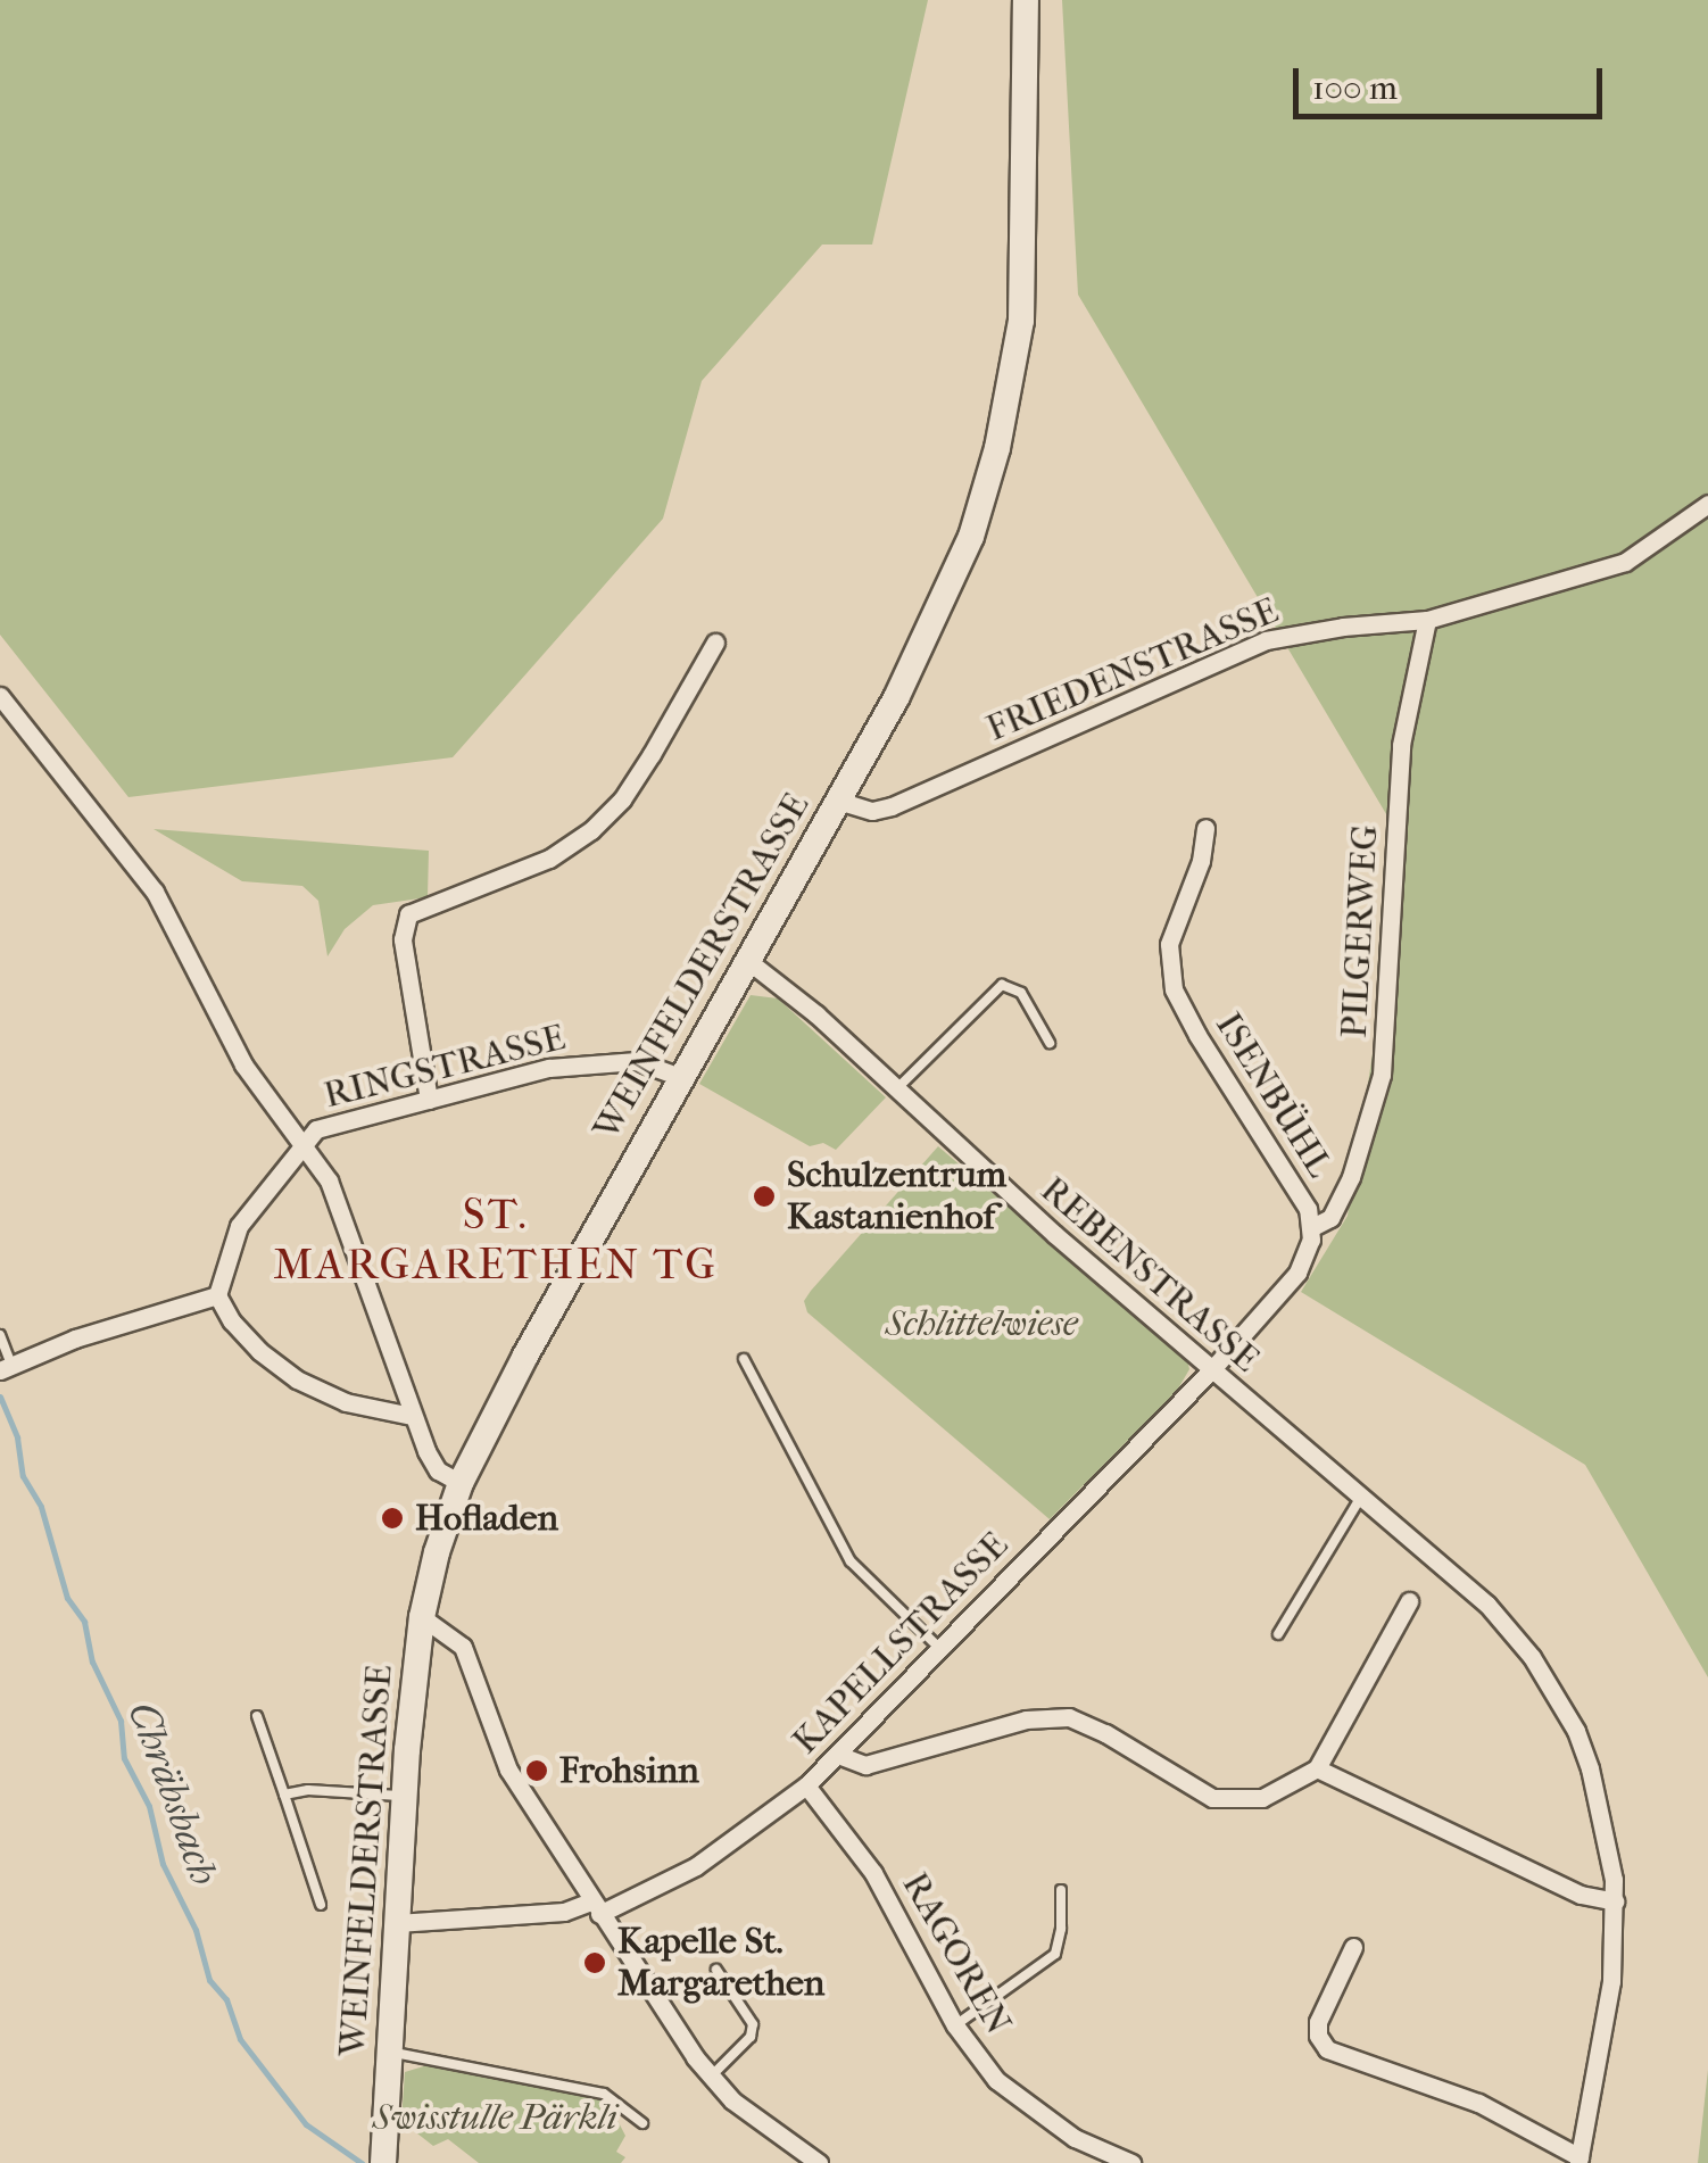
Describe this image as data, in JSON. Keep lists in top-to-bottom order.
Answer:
{
  "streets": {
    "main road": ["WEINFELDERSTRASSE"],
    "street": [
      "FRIEDENSTRASSE",
      "PILGERWEG",
      "RINGSTRASSE",
      "ISENBÜHL",
      "REBENSTRASSE",
      "KAPELLSTRASSE",
      "RAGOREN"
    ]
  },
  "crossings": [
    ["FRIEDENSTRASSE", "PILGERWEG"],
    ["FRIEDENSTRASSE", "WEINFELDERSTRASSE"],
    ["PILGERWEG", "ISENBÜHL"],
    ["WEINFELDERSTRASSE", "RINGSTRASSE"],
    ["WEINFELDERSTRASSE", "REBENSTRASSE"],
    ["WEINFELDERSTRASSE", "KAPELLSTRASSE"],
    ["ISENBÜHL", "REBENSTRASSE"],
    ["ISENBÜHL", "KAPELLSTRASSE"],
    ["REBENSTRASSE", "KAPELLSTRASSE"],
    ["KAPELLSTRASSE", "RAGOREN"]
  ],
  "districts": ["ST. MARGARETHEN TG"],
  "water": ["Chräbsbach"],
  "parks": ["Schlittelwiese", "Swisstulle Pärkli"],
  "places": [
    "Schulzentrum Kastanienhof",
    "Hofladen",
    "Frohsinn",
    "Kapelle St. Margarethen"
  ],
  "scale_bar": "100 m"
}
